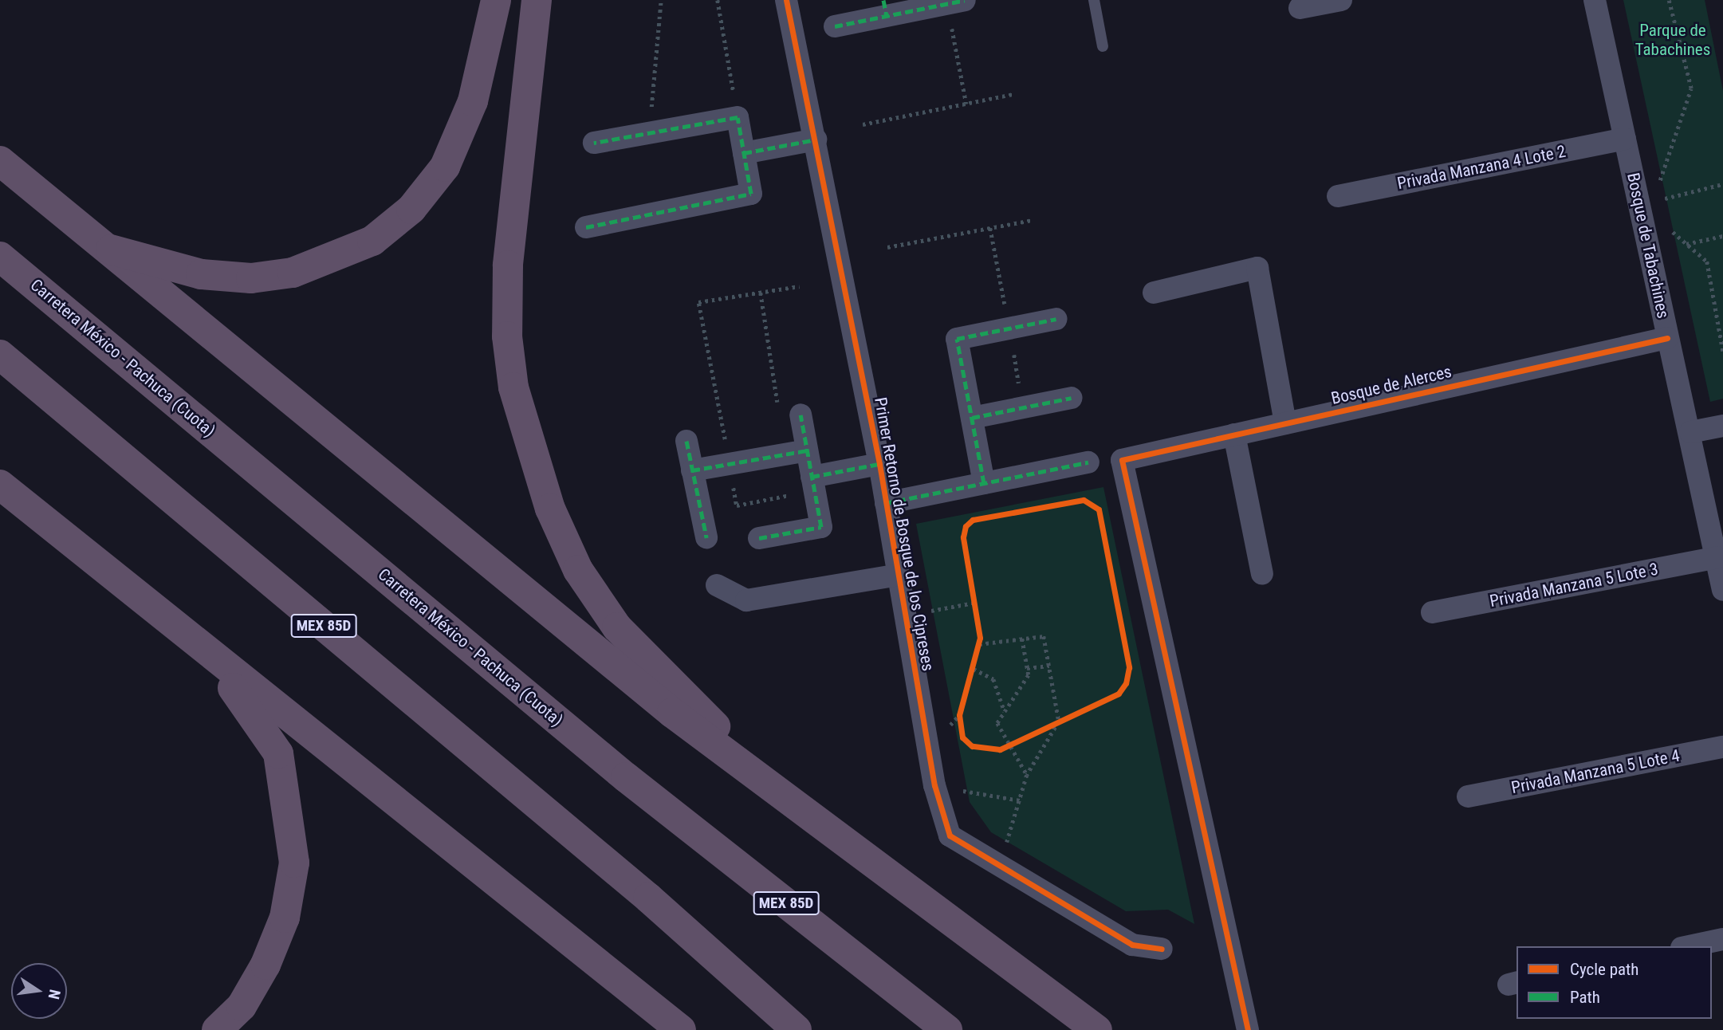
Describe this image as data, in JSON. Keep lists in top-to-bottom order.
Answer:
{
  "streets": {
    "highway": ["Carretera México - Pachuca (Cuota)", "MEX 85D"],
    "street": [
      "Privada Manzana 4 Lote 2",
      "Bosque de Tabachines",
      "Bosque de Alerces",
      "Primer Retorno de Bosque de los Cipreses",
      "Privada Manzana 5 Lote 3",
      "Privada Manzana 5 Lote 4"
    ]
  },
  "crossings": [
    ["Privada Manzana 4 Lote 2", "Bosque de Tabachines"],
    ["Bosque de Tabachines", "Bosque de Alerces"],
    ["Bosque de Tabachines", "Privada Manzana 5 Lote 3"]
  ],
  "parks": ["Parque de Tabachines"],
  "legend": ["Cycle path", "Path"],
  "north": "right"
}
